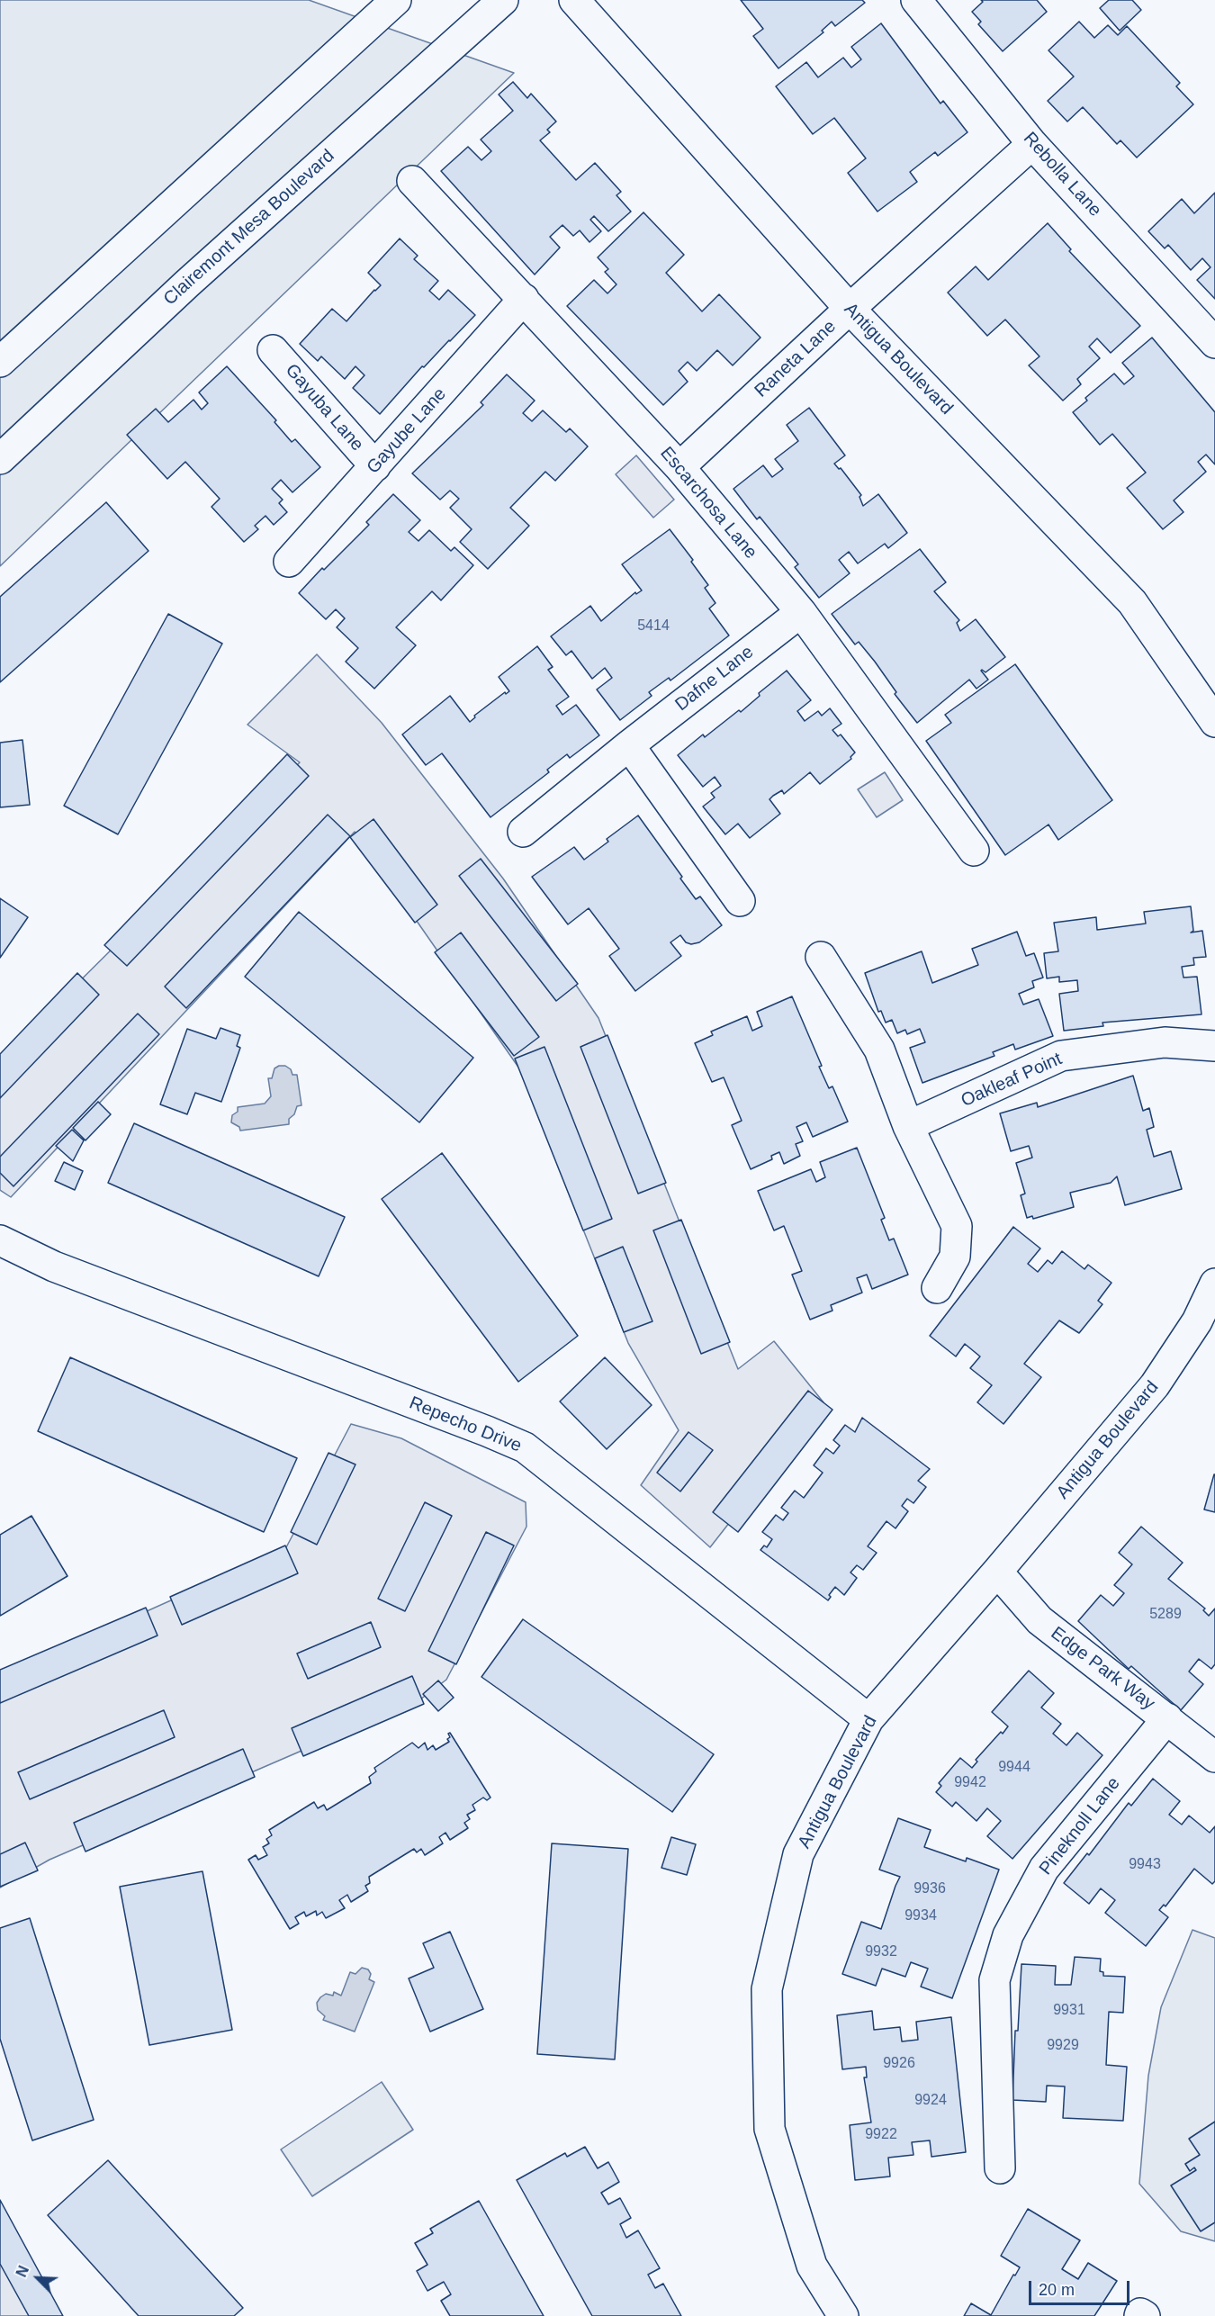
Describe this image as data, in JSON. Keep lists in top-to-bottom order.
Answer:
{
  "streets": {
    "street": [
      "Rebolla Lane",
      "Clairemont Mesa Boulevard",
      "Raneta Lane",
      "Antigua Boulevard",
      "Gayuba Lane",
      "Gayube Lane",
      "Escarchosa Lane",
      "Dafne Lane",
      "Oakleaf Point",
      "Repecho Drive",
      "Edge Park Way",
      "Pineknoll Lane"
    ]
  },
  "crossings": [
    ["Rebolla Lane", "Raneta Lane"],
    ["Raneta Lane", "Antigua Boulevard"],
    ["Raneta Lane", "Escarchosa Lane"],
    ["Antigua Boulevard", "Repecho Drive"],
    ["Antigua Boulevard", "Edge Park Way"],
    ["Gayuba Lane", "Gayube Lane"],
    ["Gayube Lane", "Escarchosa Lane"],
    ["Escarchosa Lane", "Dafne Lane"],
    ["Edge Park Way", "Pineknoll Lane"]
  ],
  "house_numbers": [
    "5414",
    "5289",
    "9944",
    "9942",
    "9943",
    "9936",
    "9934",
    "9932",
    "9931",
    "9929",
    "9926",
    "9924",
    "9922"
  ],
  "scale_bar": "20 m",
  "north": "top left"
}
